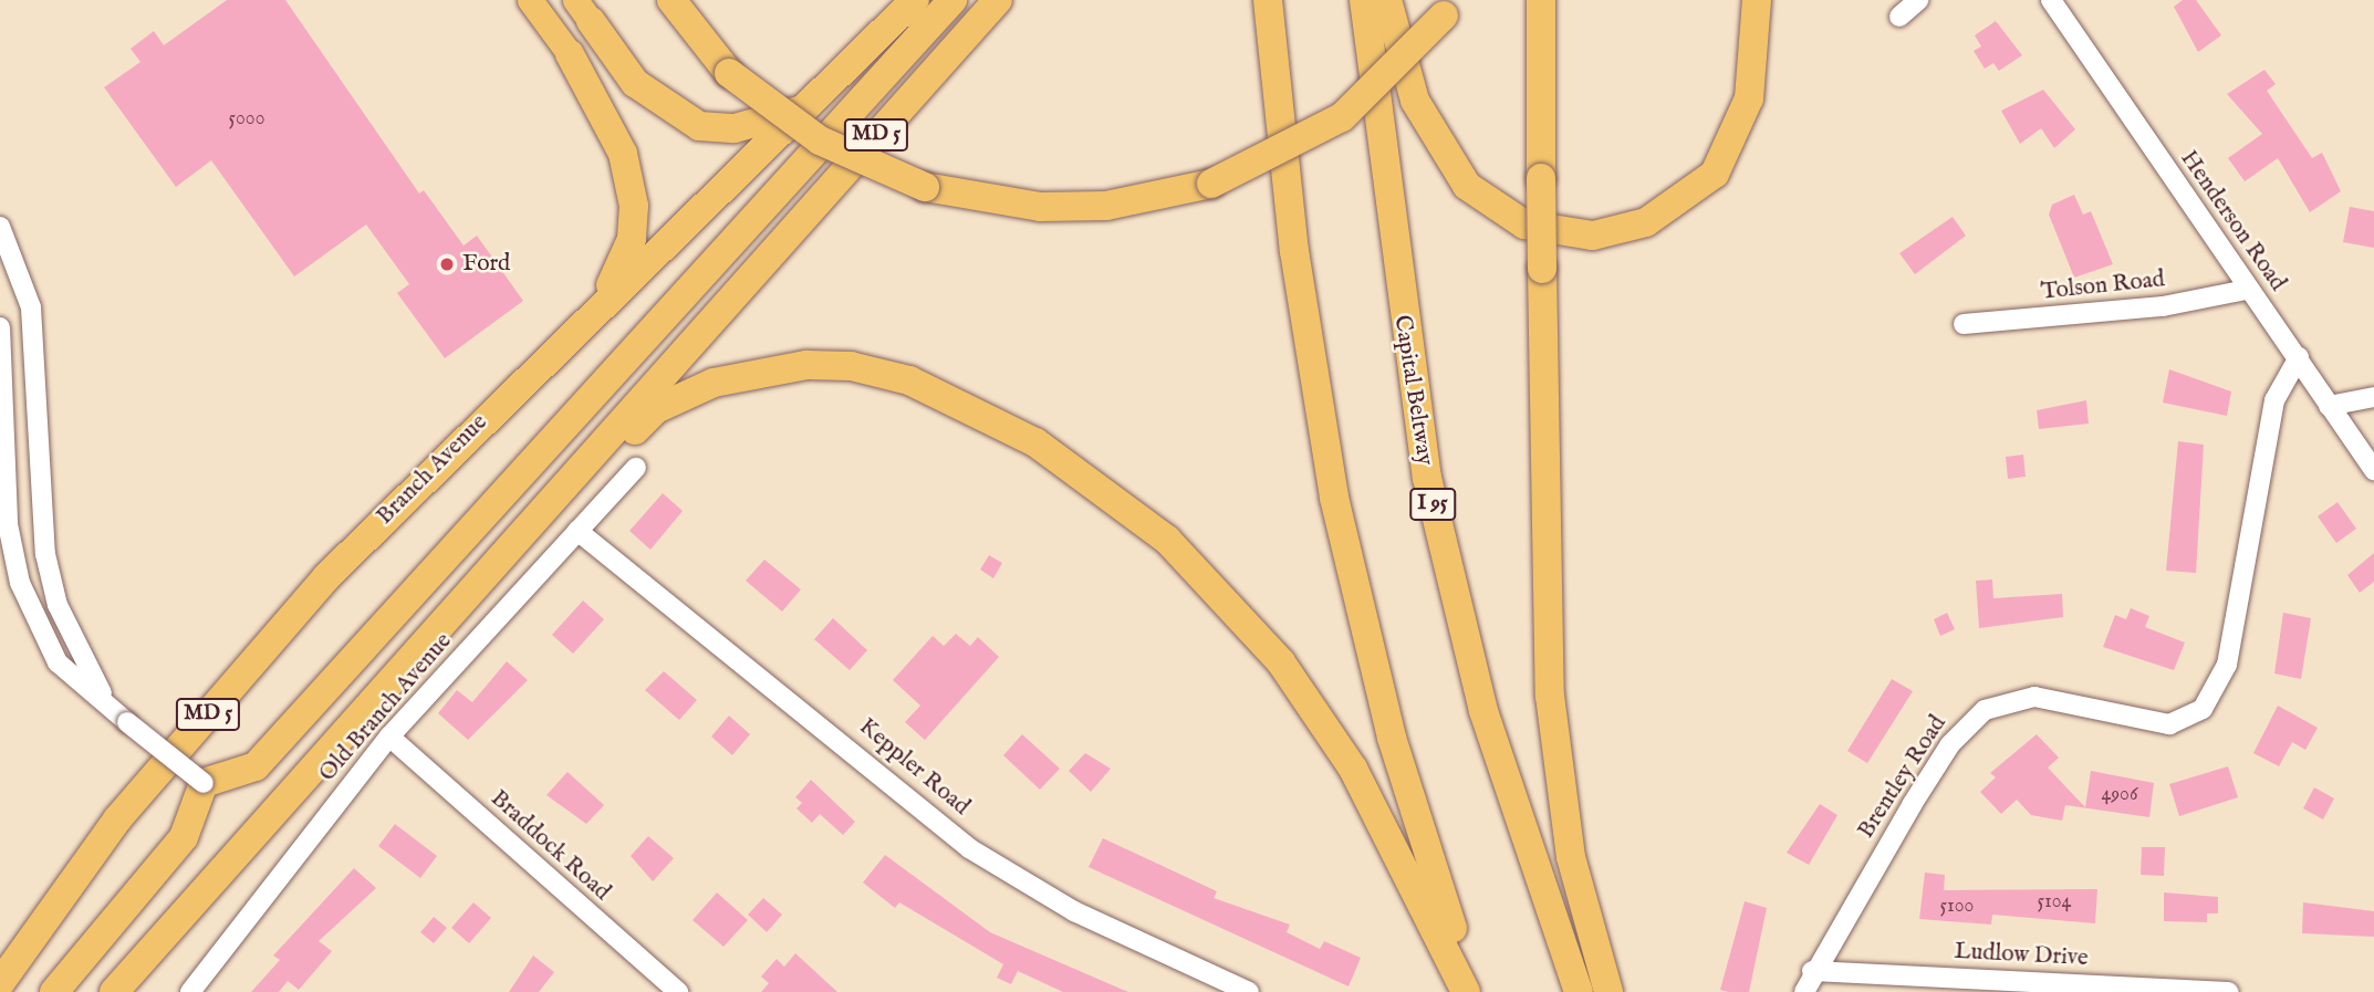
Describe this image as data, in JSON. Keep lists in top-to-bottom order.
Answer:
{
  "streets": {
    "highway": [
      "MD 5",
      "Capital Beltway",
      "Branch Avenue",
      "I 95"
    ],
    "street": [
      "Henderson Road",
      "Tolson Road",
      "Old Branch Avenue",
      "Keppler Road",
      "Brentley Road",
      "Braddock Road",
      "Ludlow Drive"
    ]
  },
  "crossings": [
    ["Henderson Road", "Tolson Road"],
    ["Henderson Road", "Brentley Road"],
    ["Old Branch Avenue", "Keppler Road"],
    ["Old Branch Avenue", "Braddock Road"],
    ["Brentley Road", "Ludlow Drive"]
  ],
  "places": ["Ford"],
  "house_numbers": [
    "5000",
    "4906",
    "5104",
    "5100"
  ]
}
